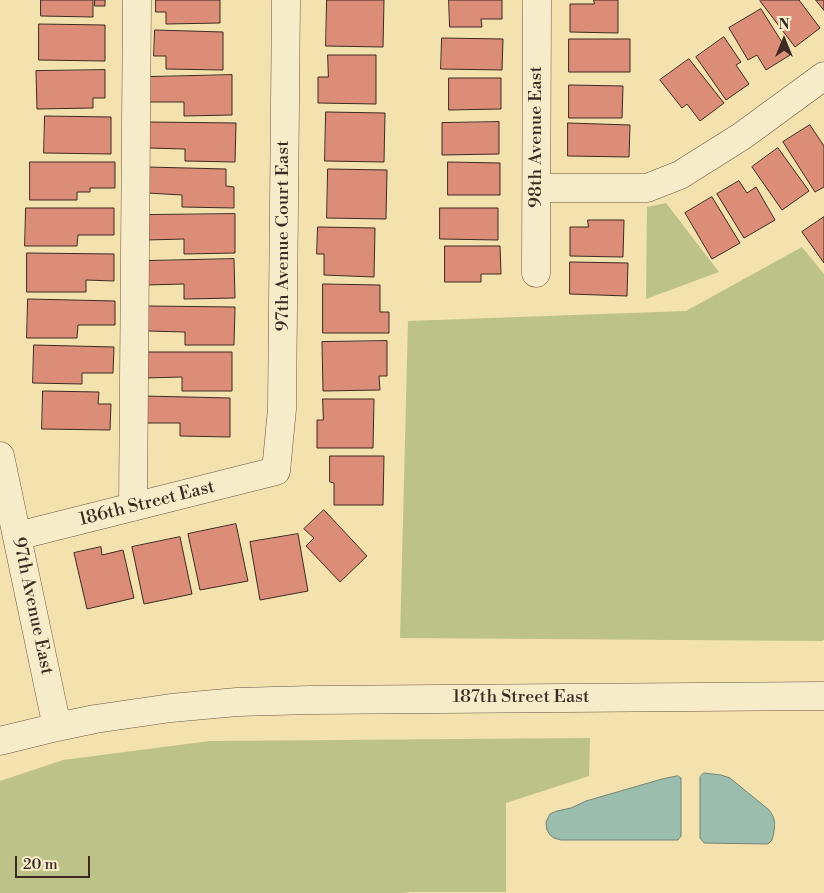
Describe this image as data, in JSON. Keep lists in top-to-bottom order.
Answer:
{
  "streets": {
    "street": [
      "98th Avenue East",
      "97th Avenue Court East",
      "186th Street East",
      "97th Avenue East",
      "187th Street East"
    ]
  },
  "crossings": [
    ["97th Avenue Court East", "186th Street East"],
    ["186th Street East", "97th Avenue East"],
    ["97th Avenue East", "187th Street East"]
  ],
  "scale_bar": "20 m",
  "north": "top"
}
